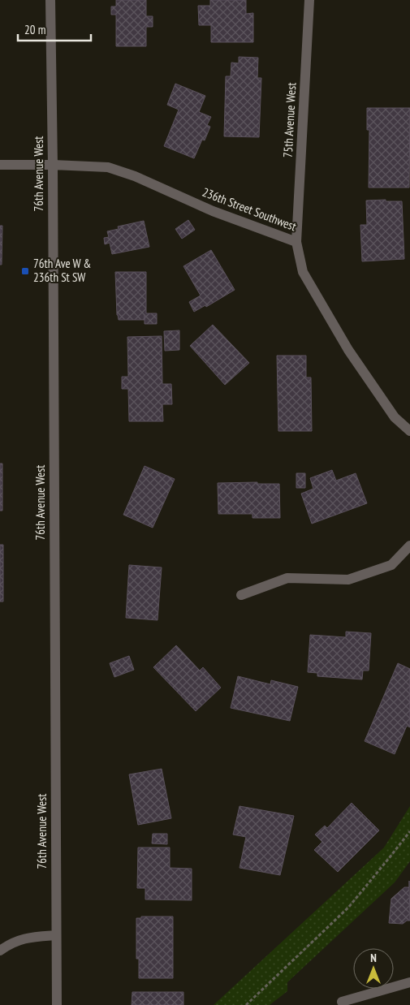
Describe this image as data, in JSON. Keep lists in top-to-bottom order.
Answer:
{
  "streets": {
    "street": ["75th Avenue West", "76th Avenue West", "236th Street Southwest"]
  },
  "crossings": [
    ["75th Avenue West", "236th Street Southwest"],
    ["76th Avenue West", "236th Street Southwest"]
  ],
  "places": {
    "transit": ["76th Ave W & 236th St SW"]
  },
  "scale_bar": "20 m",
  "north": "top"
}
